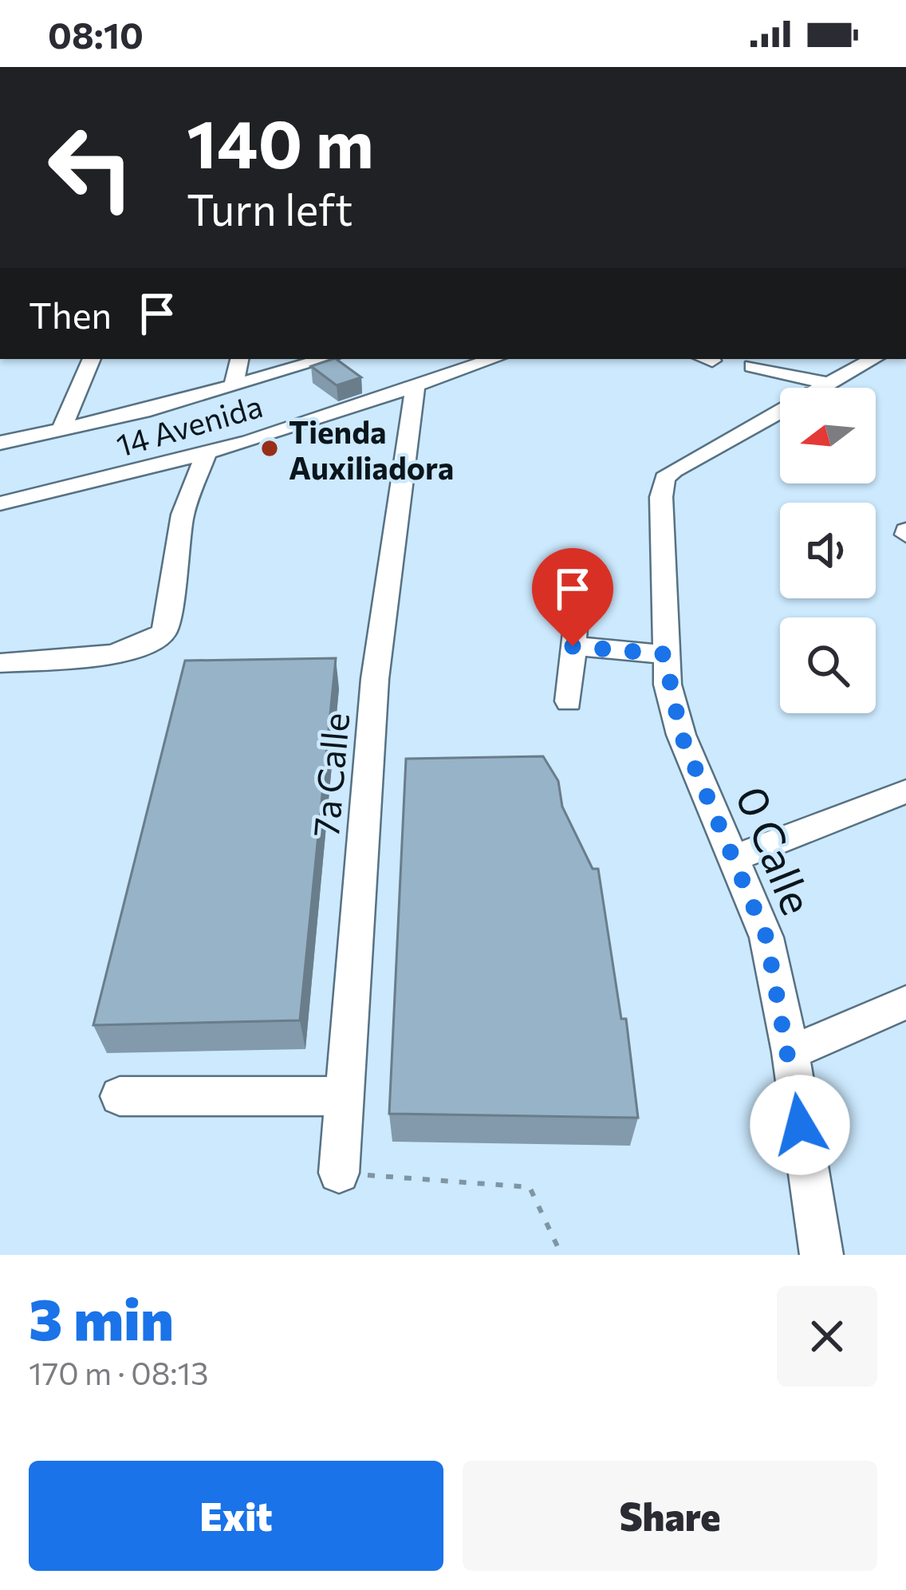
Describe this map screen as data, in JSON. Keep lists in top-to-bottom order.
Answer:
{
  "streets": {
    "street": ["14 Avenida", "7a Calle", "0 Calle"]
  },
  "crossings": [
    ["14 Avenida", "7a Calle"]
  ],
  "places": ["Tienda Auxiliadora"],
  "north": "left",
  "page": {
    "status": "08:10",
    "turn": ["140 m", "Turn left"],
    "then": "Then",
    "heading": ["3 min", "170 m · 08:13"],
    "buttons": ["Exit", "Share"]
  }
}
